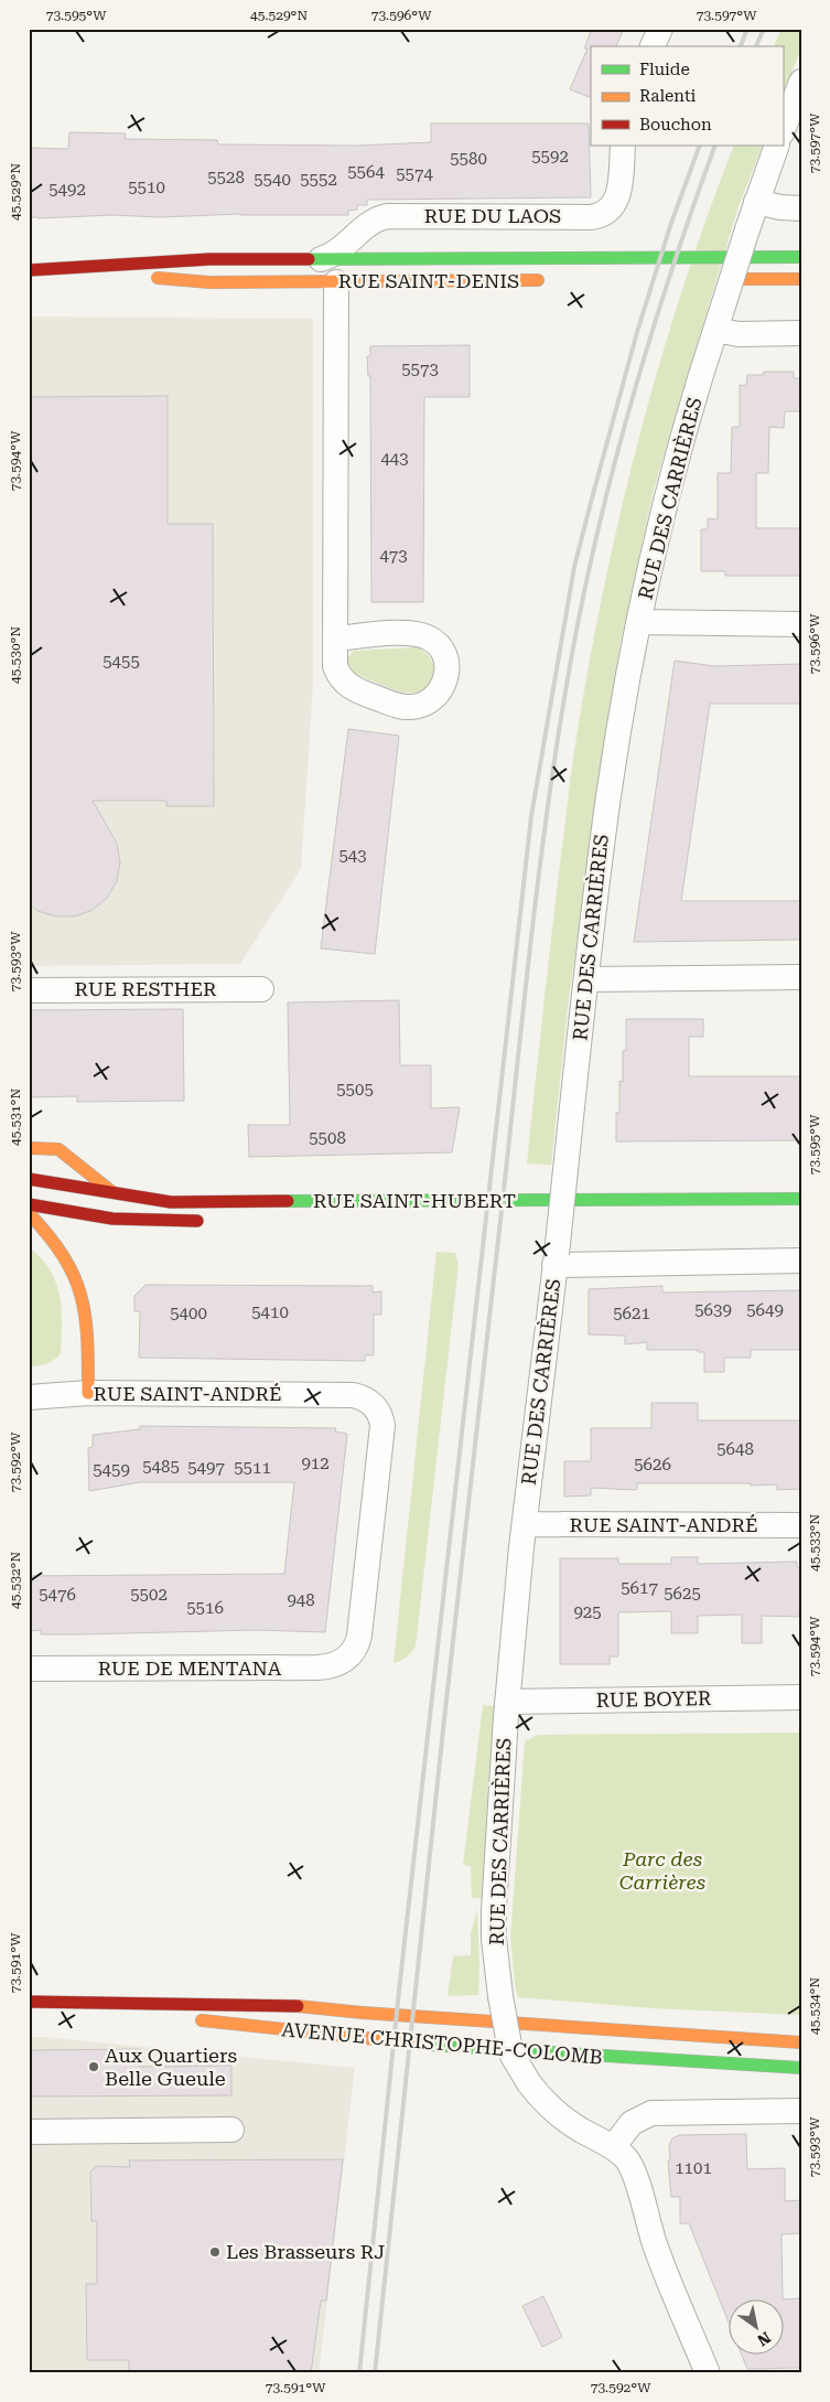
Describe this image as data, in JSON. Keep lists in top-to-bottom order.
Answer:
{
  "streets": {
    "main road": ["RUE SAINT-DENIS", "RUE SAINT-HUBERT", "AVENUE CHRISTOPHE-COLOMB"],
    "street": [
      "RUE DU LAOS",
      "RUE DES CARRIÈRES",
      "RUE RESTHER",
      "RUE SAINT-ANDRÉ",
      "RUE DE MENTANA",
      "RUE BOYER"
    ]
  },
  "crossings": [
    ["RUE DU LAOS", "RUE SAINT-DENIS"],
    ["RUE DES CARRIÈRES", "RUE SAINT-ANDRÉ"],
    ["RUE DES CARRIÈRES", "RUE BOYER"],
    ["RUE SAINT-ANDRÉ", "RUE DE MENTANA"]
  ],
  "parks": ["Parc des Carrières"],
  "places": ["Aux Quartiers Belle Gueule", "Les Brasseurs RJ"],
  "house_numbers": [
    "5592",
    "5580",
    "5564",
    "5574",
    "5528",
    "5540",
    "5552",
    "5510",
    "5492",
    "5573",
    "443",
    "473",
    "5455",
    "543",
    "5505",
    "5508",
    "5639",
    "5649",
    "5410",
    "5400",
    "5621",
    "5648",
    "912",
    "5626",
    "5485",
    "5497",
    "5511",
    "5459",
    "5617",
    "5625",
    "5476",
    "5502",
    "948",
    "5516",
    "925",
    "1101"
  ],
  "legend": ["Fluide", "Ralenti", "Bouchon"],
  "north": "bottom right",
  "coordinates": [
    "73.595°W",
    "45.529°N",
    "73.596°W",
    "73.597°W",
    "73.594°W",
    "45.530°N",
    "73.593°W",
    "45.531°N",
    "73.592°W",
    "45.533°N",
    "45.532°N",
    "73.591°W",
    "45.534°N"
  ]
}
